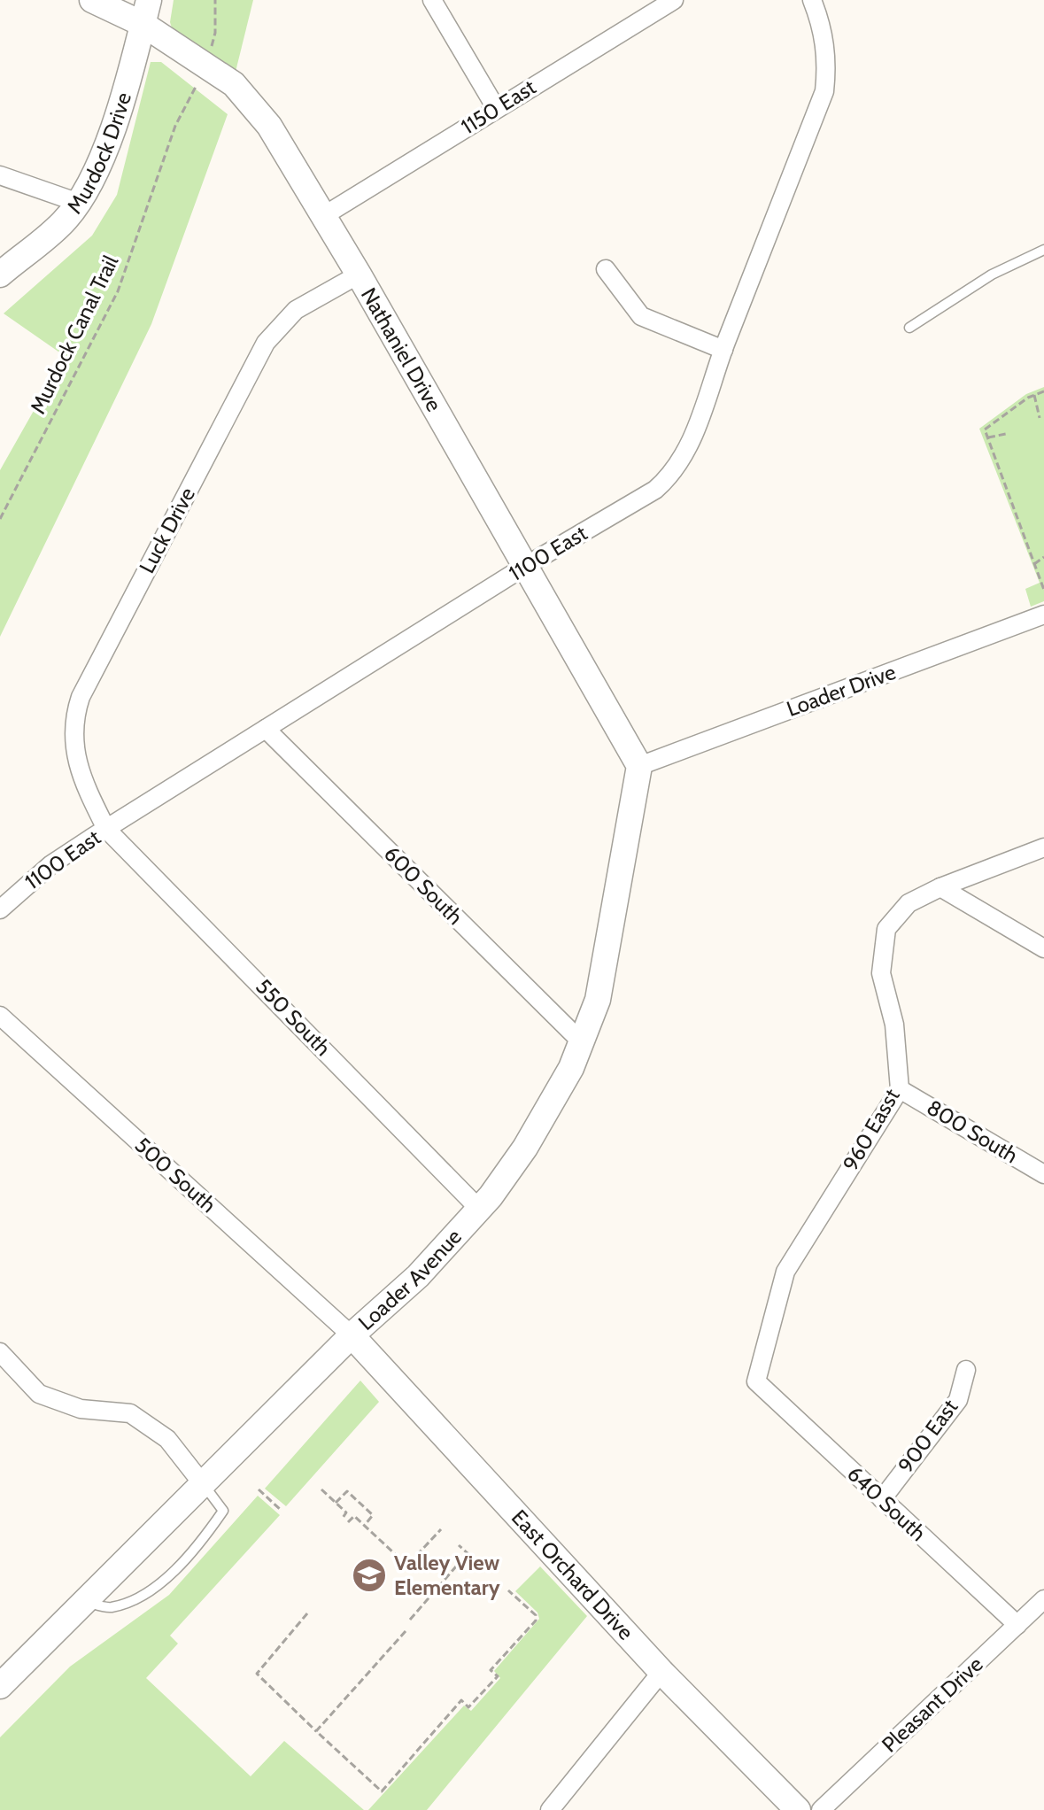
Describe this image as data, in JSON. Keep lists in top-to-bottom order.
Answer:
{
  "streets": {
    "street": [
      "1150 East",
      "Murdock Drive",
      "Nathaniel Drive",
      "Luck Drive",
      "1100 East",
      "Loader Drive",
      "600 South",
      "550 South",
      "960 Easst",
      "800 South",
      "500 South",
      "Loader Avenue",
      "900 East",
      "640 South",
      "East Orchard Drive",
      "Pleasant Drive"
    ],
    "path": ["Murdock Canal Trail"]
  },
  "crossings": [
    ["1150 East", "Nathaniel Drive"],
    ["Murdock Drive", "Nathaniel Drive"],
    ["Nathaniel Drive", "Luck Drive"],
    ["Nathaniel Drive", "1100 East"],
    ["Nathaniel Drive", "Loader Drive"],
    ["Nathaniel Drive", "Loader Avenue"],
    ["Luck Drive", "1100 East"],
    ["Luck Drive", "550 South"],
    ["1100 East", "600 South"],
    ["1100 East", "550 South"],
    ["Loader Drive", "Loader Avenue"],
    ["600 South", "Loader Avenue"],
    ["550 South", "Loader Avenue"],
    ["960 Easst", "800 South"],
    ["960 Easst", "640 South"],
    ["500 South", "Loader Avenue"],
    ["500 South", "East Orchard Drive"],
    ["Loader Avenue", "East Orchard Drive"],
    ["900 East", "640 South"],
    ["640 South", "Pleasant Drive"]
  ],
  "places": {
    "school or university": ["Valley View Elementary"]
  }
}
